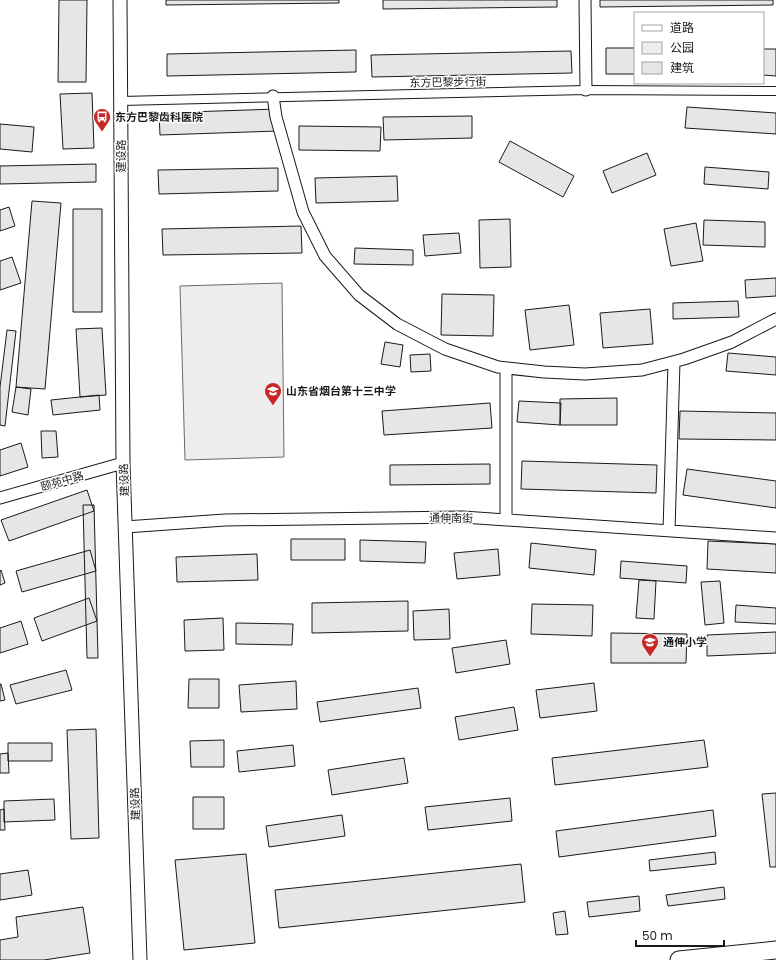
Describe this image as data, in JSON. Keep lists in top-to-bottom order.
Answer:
{
  "streets": {
    "street": [
      "东方巴黎步行街",
      "建设路",
      "颐苑中路",
      "通伸南街"
    ]
  },
  "crossings": [
    ["东方巴黎步行街", "建设路"],
    ["建设路", "颐苑中路"],
    ["建设路", "通伸南街"]
  ],
  "places": {
    "bus stop": ["东方巴黎齿科医院"],
    "school or university": ["山东省烟台第十三中学", "通伸小学"]
  },
  "legend": ["道路", "公园", "建筑"],
  "scale_bar": "50 m"
}
